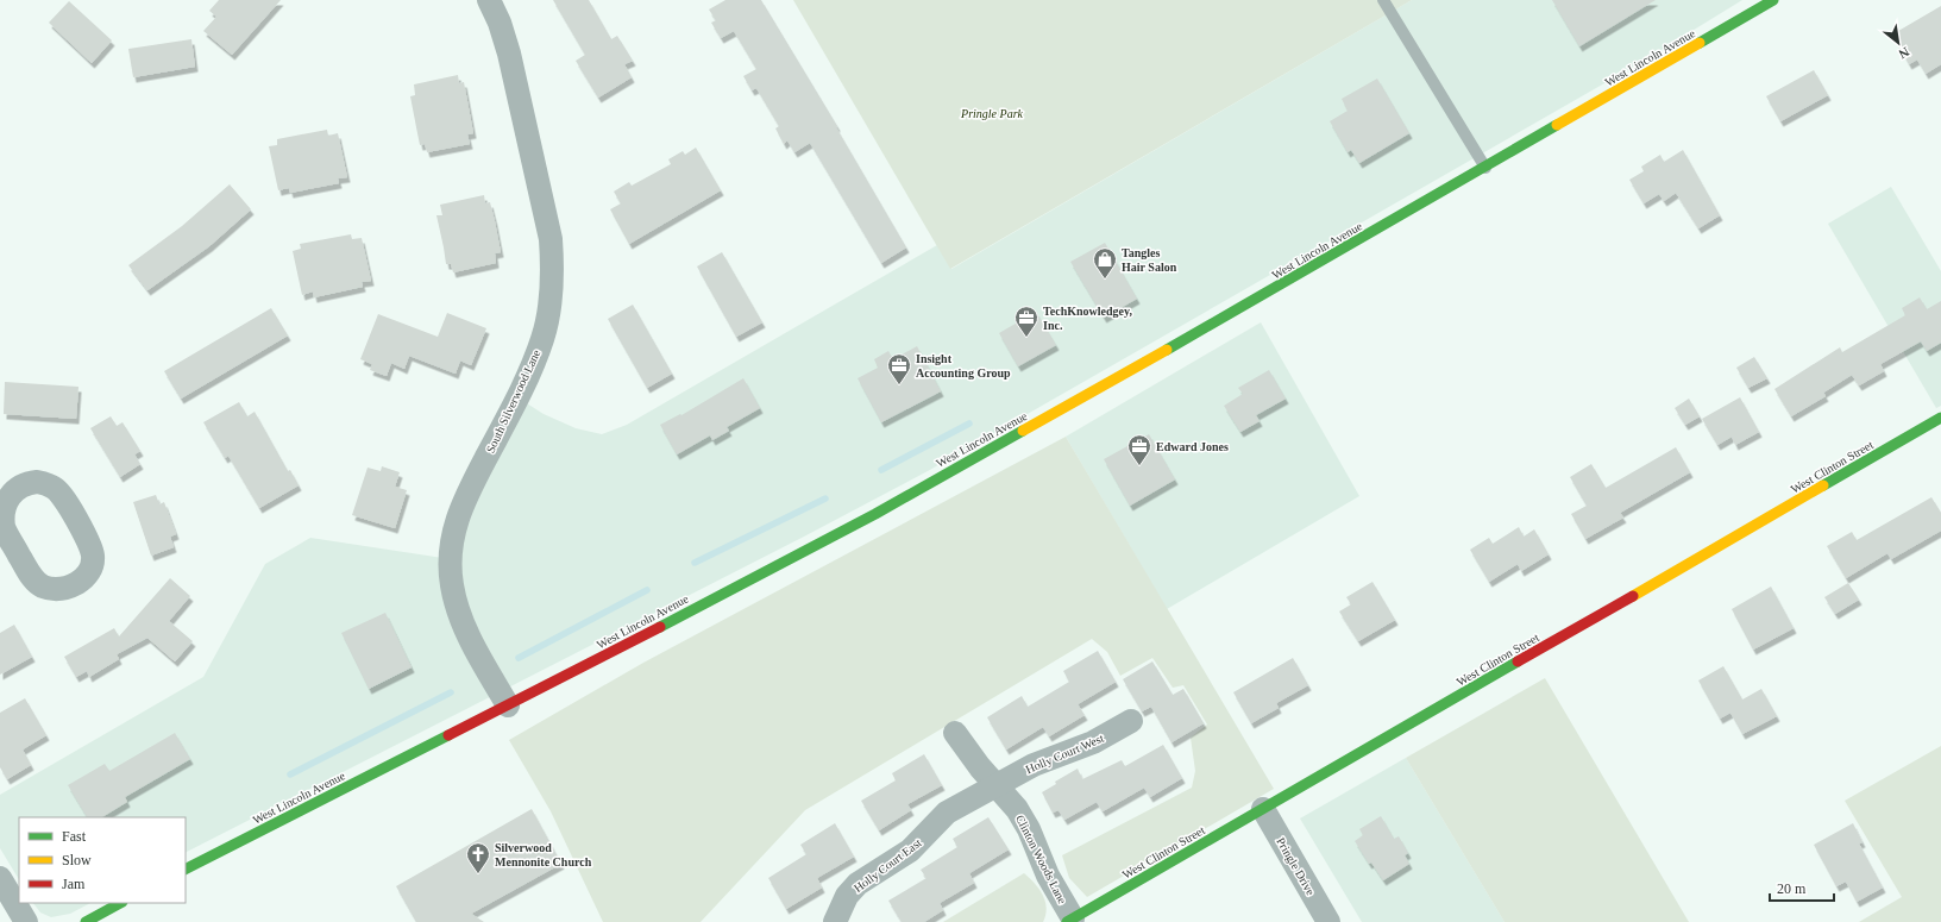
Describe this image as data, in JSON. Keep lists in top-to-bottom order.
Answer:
{
  "streets": {
    "street": [
      "West Lincoln Avenue",
      "South Silverwood Lane",
      "West Clinton Street",
      "Holly Court West",
      "Clinton Woods Lane",
      "Holly Court East",
      "Pringle Drive"
    ]
  },
  "crossings": [
    ["West Lincoln Avenue", "South Silverwood Lane"],
    ["West Clinton Street", "Clinton Woods Lane"],
    ["West Clinton Street", "Pringle Drive"],
    ["Holly Court West", "Clinton Woods Lane"],
    ["Holly Court West", "Holly Court East"],
    ["Clinton Woods Lane", "Holly Court East"]
  ],
  "parks": ["Pringle Park"],
  "places": {
    "shop": ["Tangles Hair Salon"],
    "office": ["TechKnowledgey, Inc.", "Insight Accounting Group", "Edward Jones"],
    "church": ["Silverwood Mennonite Church"]
  },
  "legend": ["Fast", "Slow", "Jam"],
  "scale_bar": "20 m",
  "north": "bottom right"
}
